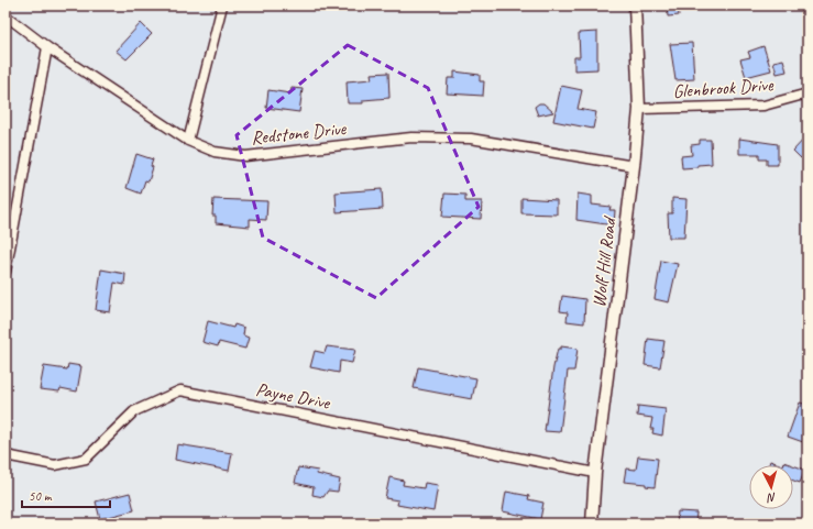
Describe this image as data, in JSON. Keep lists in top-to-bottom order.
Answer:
{
  "streets": {
    "street": [
      "Glenbrook Drive",
      "Redstone Drive",
      "Wolf Hill Road",
      "Payne Drive"
    ]
  },
  "crossings": [
    ["Glenbrook Drive", "Wolf Hill Road"],
    ["Redstone Drive", "Wolf Hill Road"],
    ["Wolf Hill Road", "Payne Drive"]
  ],
  "scale_bar": "50 m",
  "north": "bottom"
}
